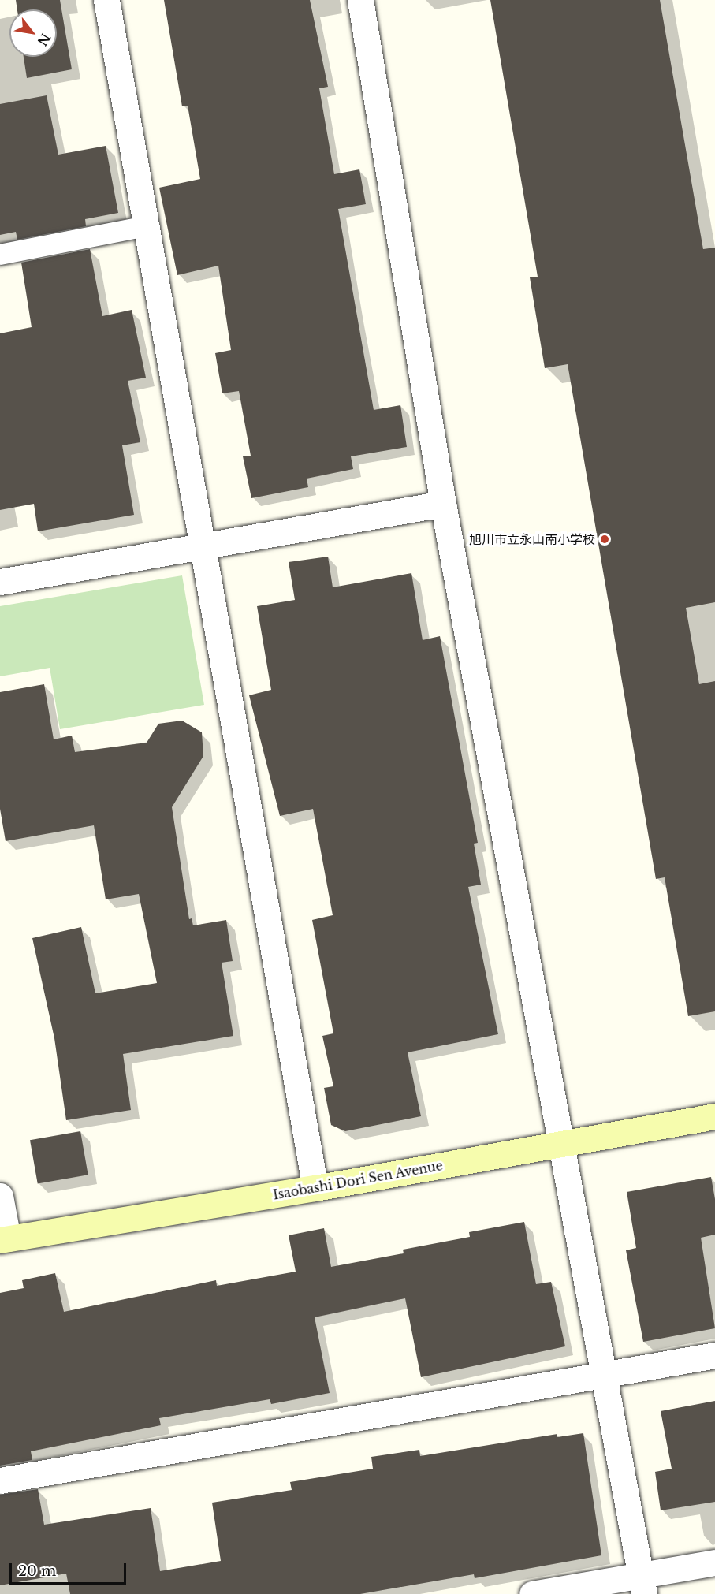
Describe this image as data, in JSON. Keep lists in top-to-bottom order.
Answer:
{
  "streets": {
    "street": ["Isaobashi Dori Sen Avenue"]
  },
  "places": ["旭川市立永山南小学校"],
  "scale_bar": "20 m",
  "north": "bottom right"
}
